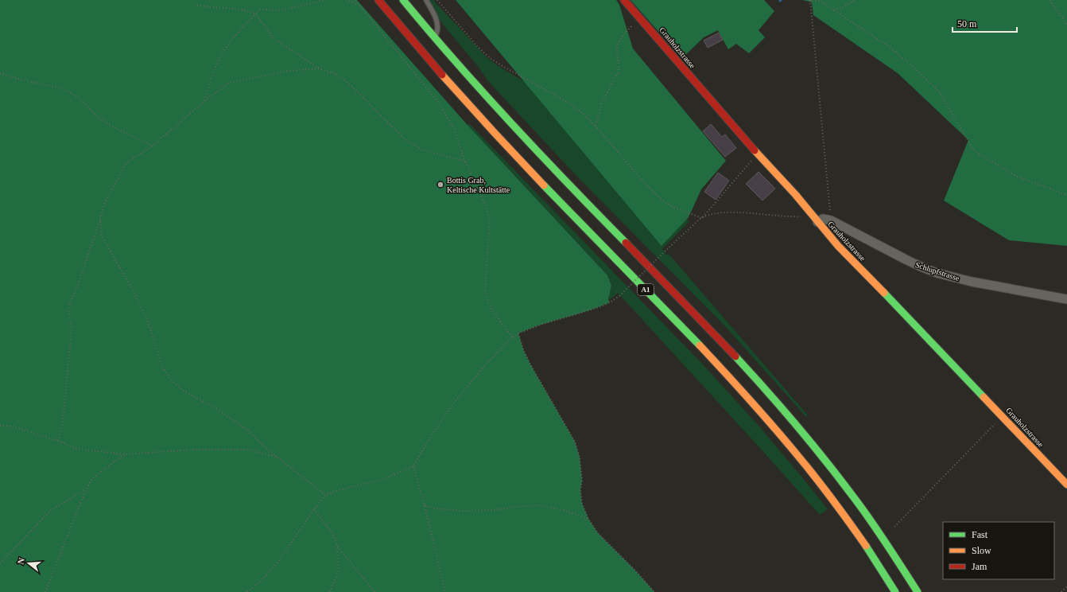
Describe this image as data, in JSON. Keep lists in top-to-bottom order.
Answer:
{
  "streets": {
    "main road": ["Grauholzstrasse", "A1"],
    "street": ["Schlupfstrasse"]
  },
  "places": ["Bottis Grab, Keltische Kultstätte"],
  "legend": ["Fast", "Slow", "Jam"],
  "scale_bar": "50 m",
  "north": "left"
}
